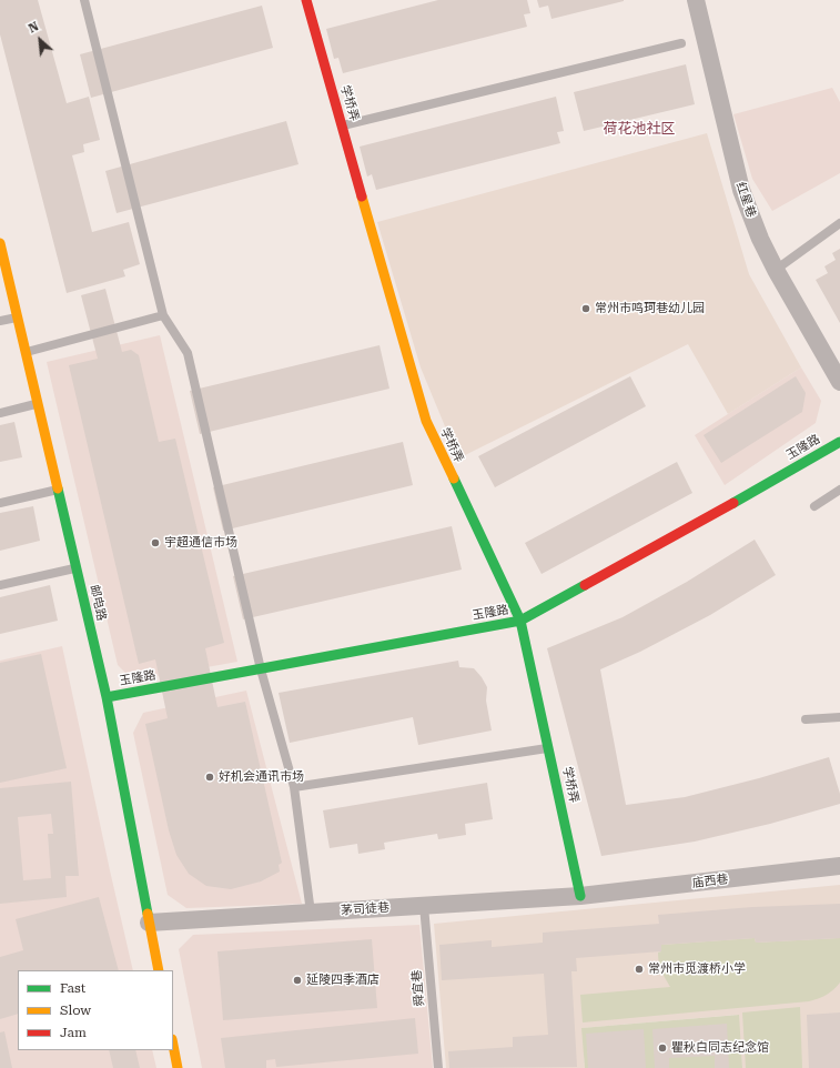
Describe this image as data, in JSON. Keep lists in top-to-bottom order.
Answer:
{
  "streets": {
    "street": [
      "学桥弄",
      "红星巷",
      "玉隆路",
      "邮电路",
      "庙西巷",
      "茅司徒巷"
    ],
    "lane": ["舜宜巷"]
  },
  "crossings": [
    ["学桥弄", "玉隆路"],
    ["学桥弄", "庙西巷"],
    ["学桥弄", "茅司徒巷"],
    ["玉隆路", "邮电路"],
    ["邮电路", "茅司徒巷"],
    ["庙西巷", "茅司徒巷"],
    ["茅司徒巷", "舜宜巷"]
  ],
  "districts": ["荷花池社区"],
  "places": [
    "常州市鸣珂巷幼儿园",
    "宇超通信市场",
    "好机会通讯市场",
    "常州市觅渡桥小学",
    "延陵四季酒店",
    "瞿秋白同志纪念馆"
  ],
  "legend": ["Fast", "Slow", "Jam"],
  "north": "top left"
}
